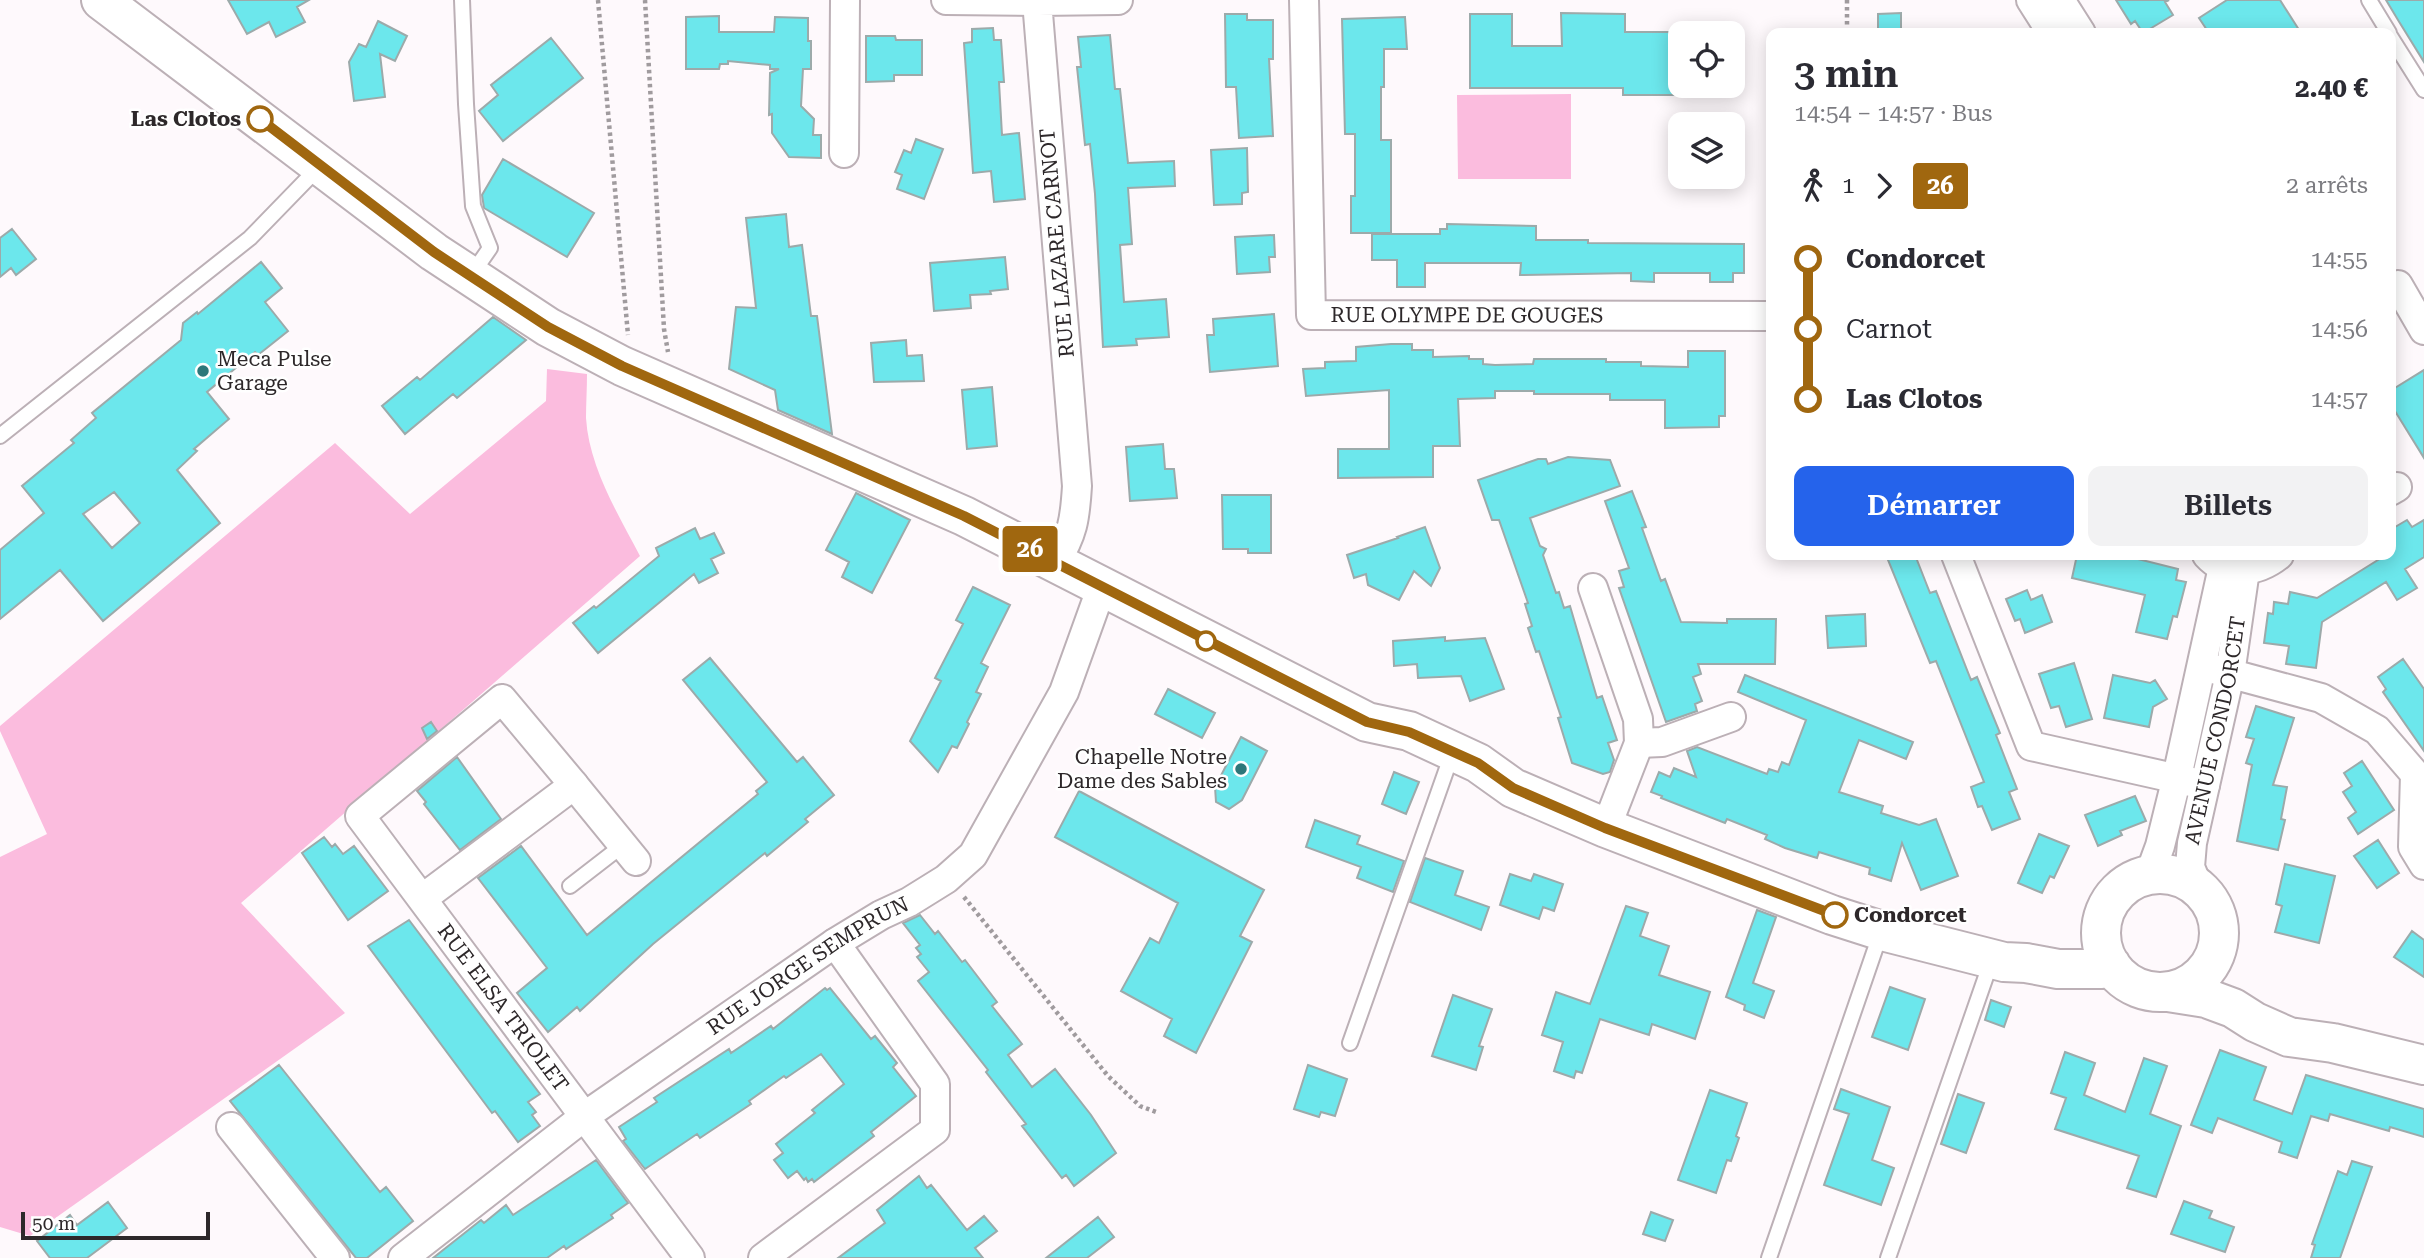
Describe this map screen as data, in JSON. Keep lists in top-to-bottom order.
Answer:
{
  "streets": {
    "street": [
      "RUE LAZARE CARNOT",
      "RUE OLYMPE DE GOUGES",
      "AVENUE CONDORCET",
      "RUE JORGE SEMPRUN",
      "RUE ELSA TRIOLET"
    ]
  },
  "crossings": [
    ["RUE JORGE SEMPRUN", "RUE ELSA TRIOLET"]
  ],
  "places": [
    "Las Clotos",
    "Meca Pulse Garage",
    "Chapelle Notre Dame des Sables",
    "Condorcet"
  ],
  "lines": ["bus line 26"],
  "scale_bar": "50 m",
  "page": {
    "on_map": "26",
    "heading": ["3 min", "14:54 – 14:57 · Bus", "2.40 €"],
    "legs": ["1", "26", "2 arrêts"],
    "list": [
      {
        "name": "Condorcet",
        "value": "14:55"
      },
      {
        "name": "Carnot",
        "value": "14:56"
      },
      {
        "name": "Las Clotos",
        "value": "14:57"
      }
    ],
    "buttons": ["Démarrer", "Billets"],
    "scale": "50 m"
  }
}
